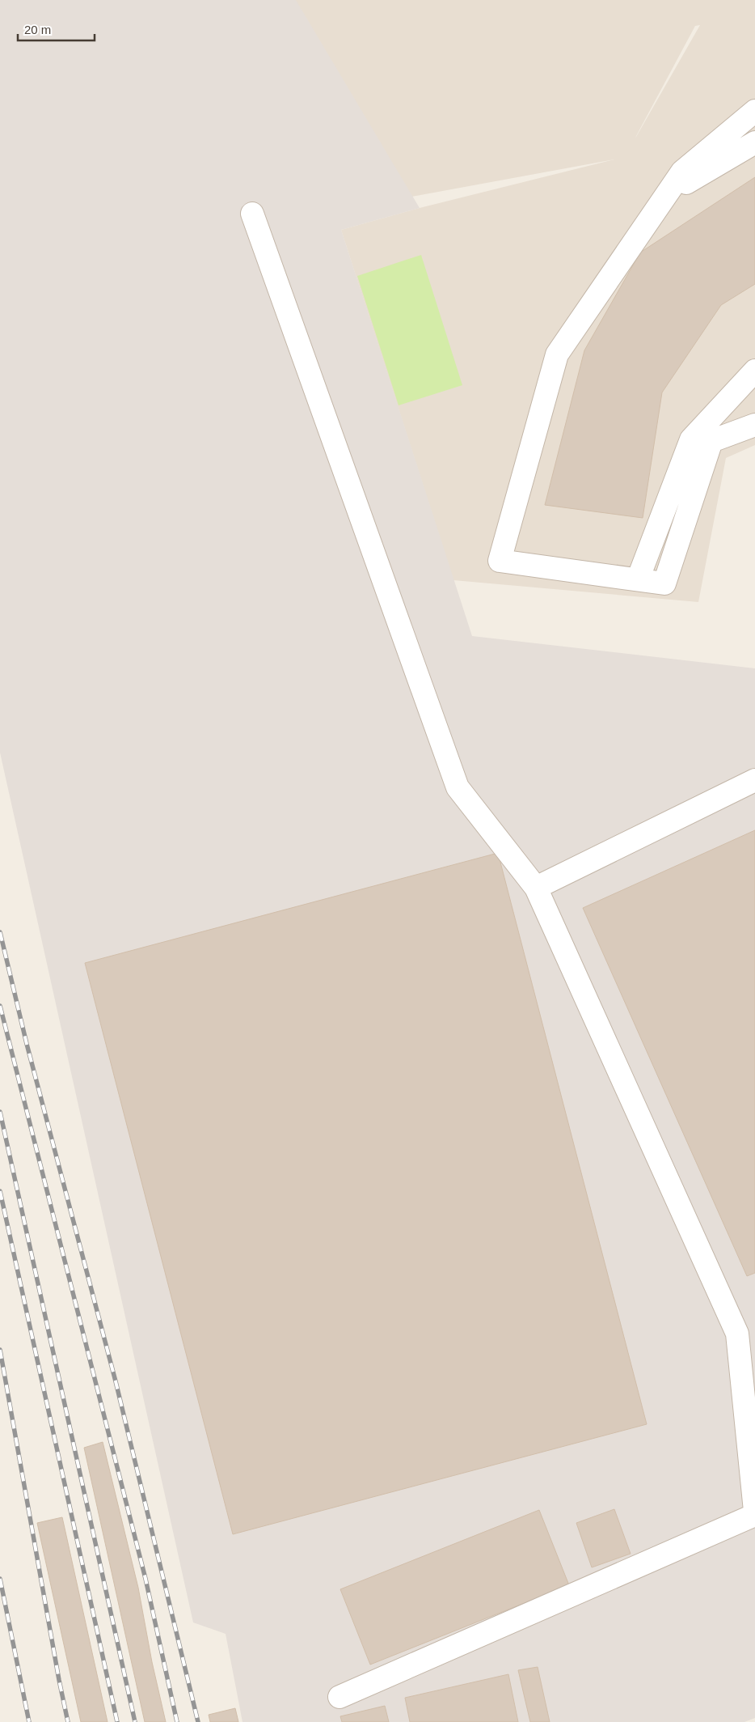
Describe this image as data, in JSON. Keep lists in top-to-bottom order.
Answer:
{
  "scale_bar": "20 m"
}
